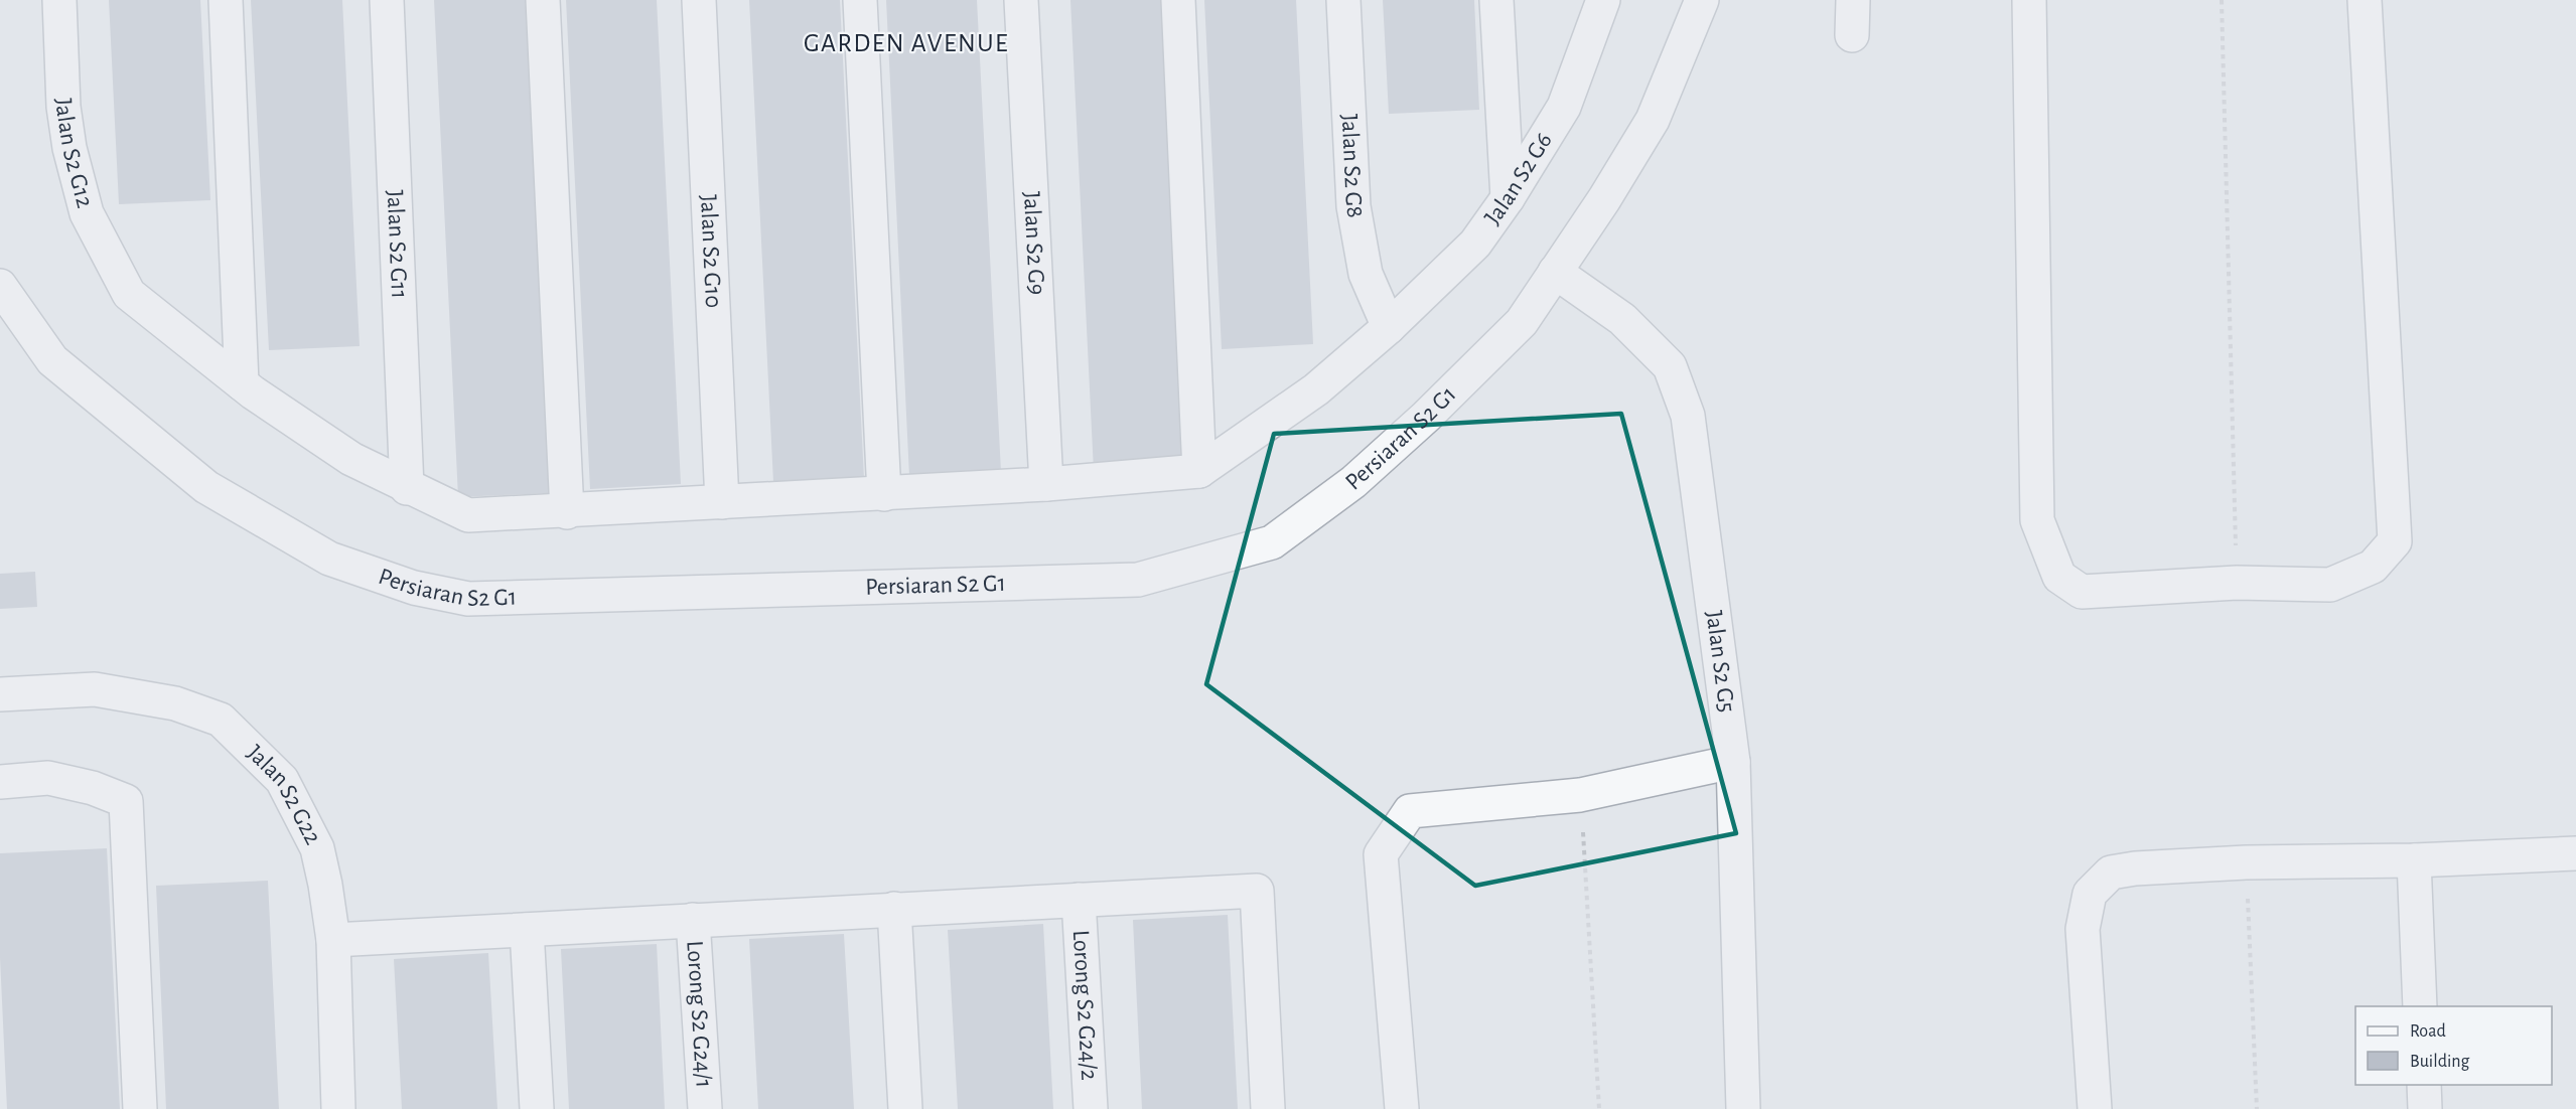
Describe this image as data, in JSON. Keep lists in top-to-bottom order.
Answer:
{
  "streets": {
    "street": [
      "Jalan S2 G12",
      "Jalan S2 G8",
      "Jalan S2 G6",
      "Jalan S2 G9",
      "Jalan S2 G11",
      "Jalan S2 G10",
      "Persiaran S2 G1",
      "Jalan S2 G5",
      "Jalan S2 G22",
      "Lorong S2 G24/2",
      "Lorong S2 G24/1"
    ]
  },
  "crossings": [
    ["Jalan S2 G8", "Jalan S2 G6"],
    ["Persiaran S2 G1", "Jalan S2 G5"]
  ],
  "districts": ["GARDEN AVENUE"],
  "legend": ["Road", "Building"]
}
